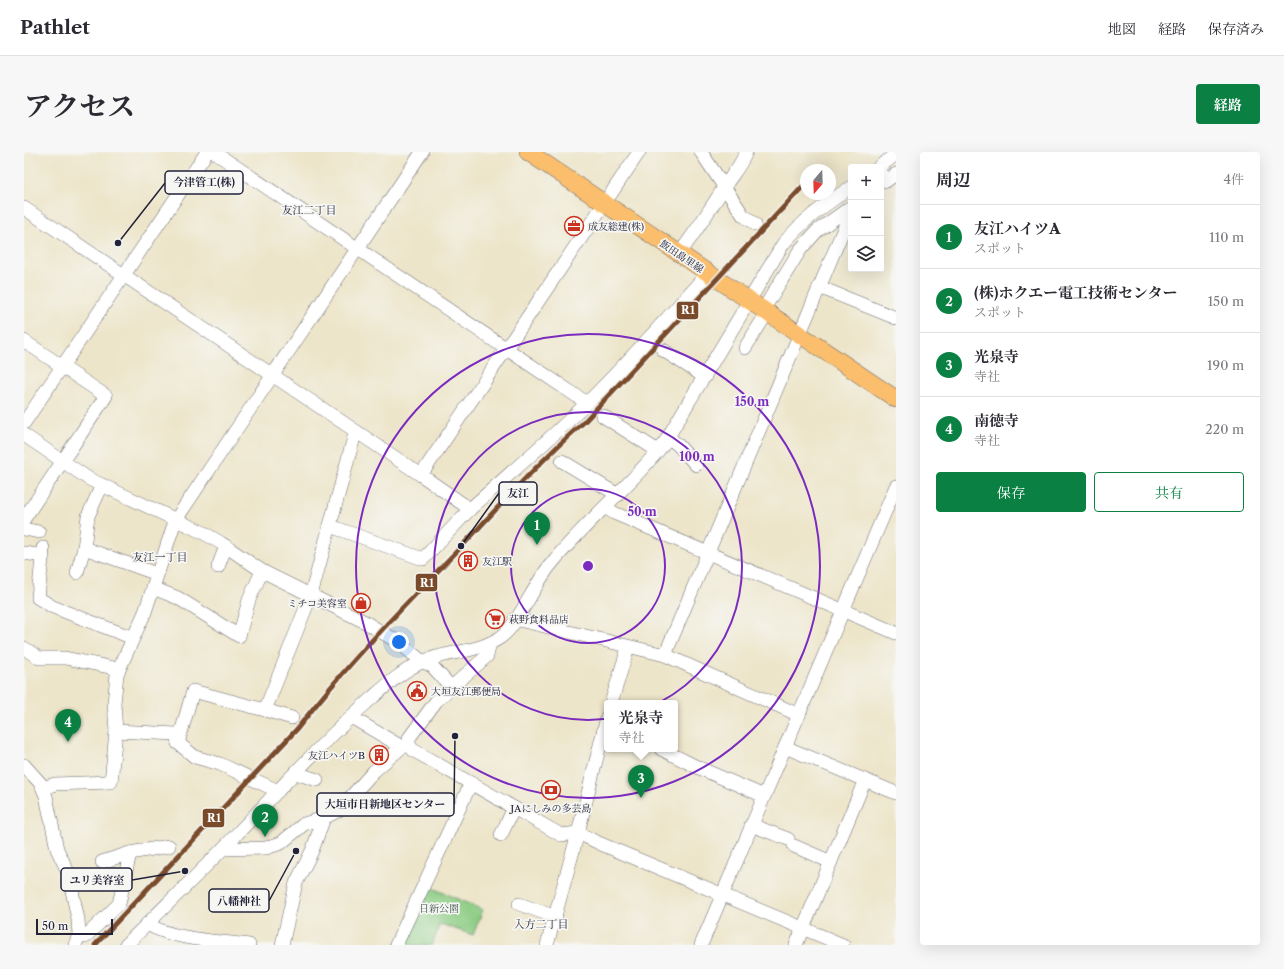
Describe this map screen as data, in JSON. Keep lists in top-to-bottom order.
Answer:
{
  "streets": {
    "main road": ["飯田島里線"]
  },
  "districts": ["友江二丁目", "友江一丁目", "入方二丁目"],
  "parks": ["日新公園"],
  "places": {
    "office": ["成友総建(株)"],
    "other": [
      "今津管工(株)",
      "友江",
      "大垣市日新地区センター",
      "八幡神社",
      "ユリ美容室"
    ],
    "building": ["友江駅", "友江ハイツB"],
    "shop": ["ミチコ美容室"],
    "supermarket": ["萩野食料品店"],
    "public building": ["大垣友江郵便局"],
    "bank": ["JAにしみの多芸島"]
  },
  "lines": ["transit line R1"],
  "scale_bar": "50 m",
  "north": "bottom",
  "page": {
    "header": "Pathlet",
    "nav": ["地図", "経路", "保存済み"],
    "title": "アクセス",
    "buttons": [
      "経路",
      ["保存", "共有"]
    ],
    "heading": ["周辺", "4件"],
    "map_buttons": ["+", "−"],
    "list": [
      {
        "mark": "1",
        "name": "友江ハイツA",
        "note": "スポット",
        "value": "110 m"
      },
      {
        "mark": "2",
        "name": "(株)ホクエー電工技術センター",
        "note": "スポット",
        "value": "150 m"
      },
      {
        "mark": "3",
        "name": "光泉寺",
        "note": "寺社",
        "value": "190 m"
      },
      {
        "mark": "4",
        "name": "南徳寺",
        "note": "寺社",
        "value": "220 m"
      }
    ],
    "pins": [
      "1",
      "4",
      "3",
      "2"
    ],
    "popup": ["光泉寺", "寺社"],
    "scale": "50 m"
  },
  "rings": ["150 m", "100 m", "50 m"]
}
